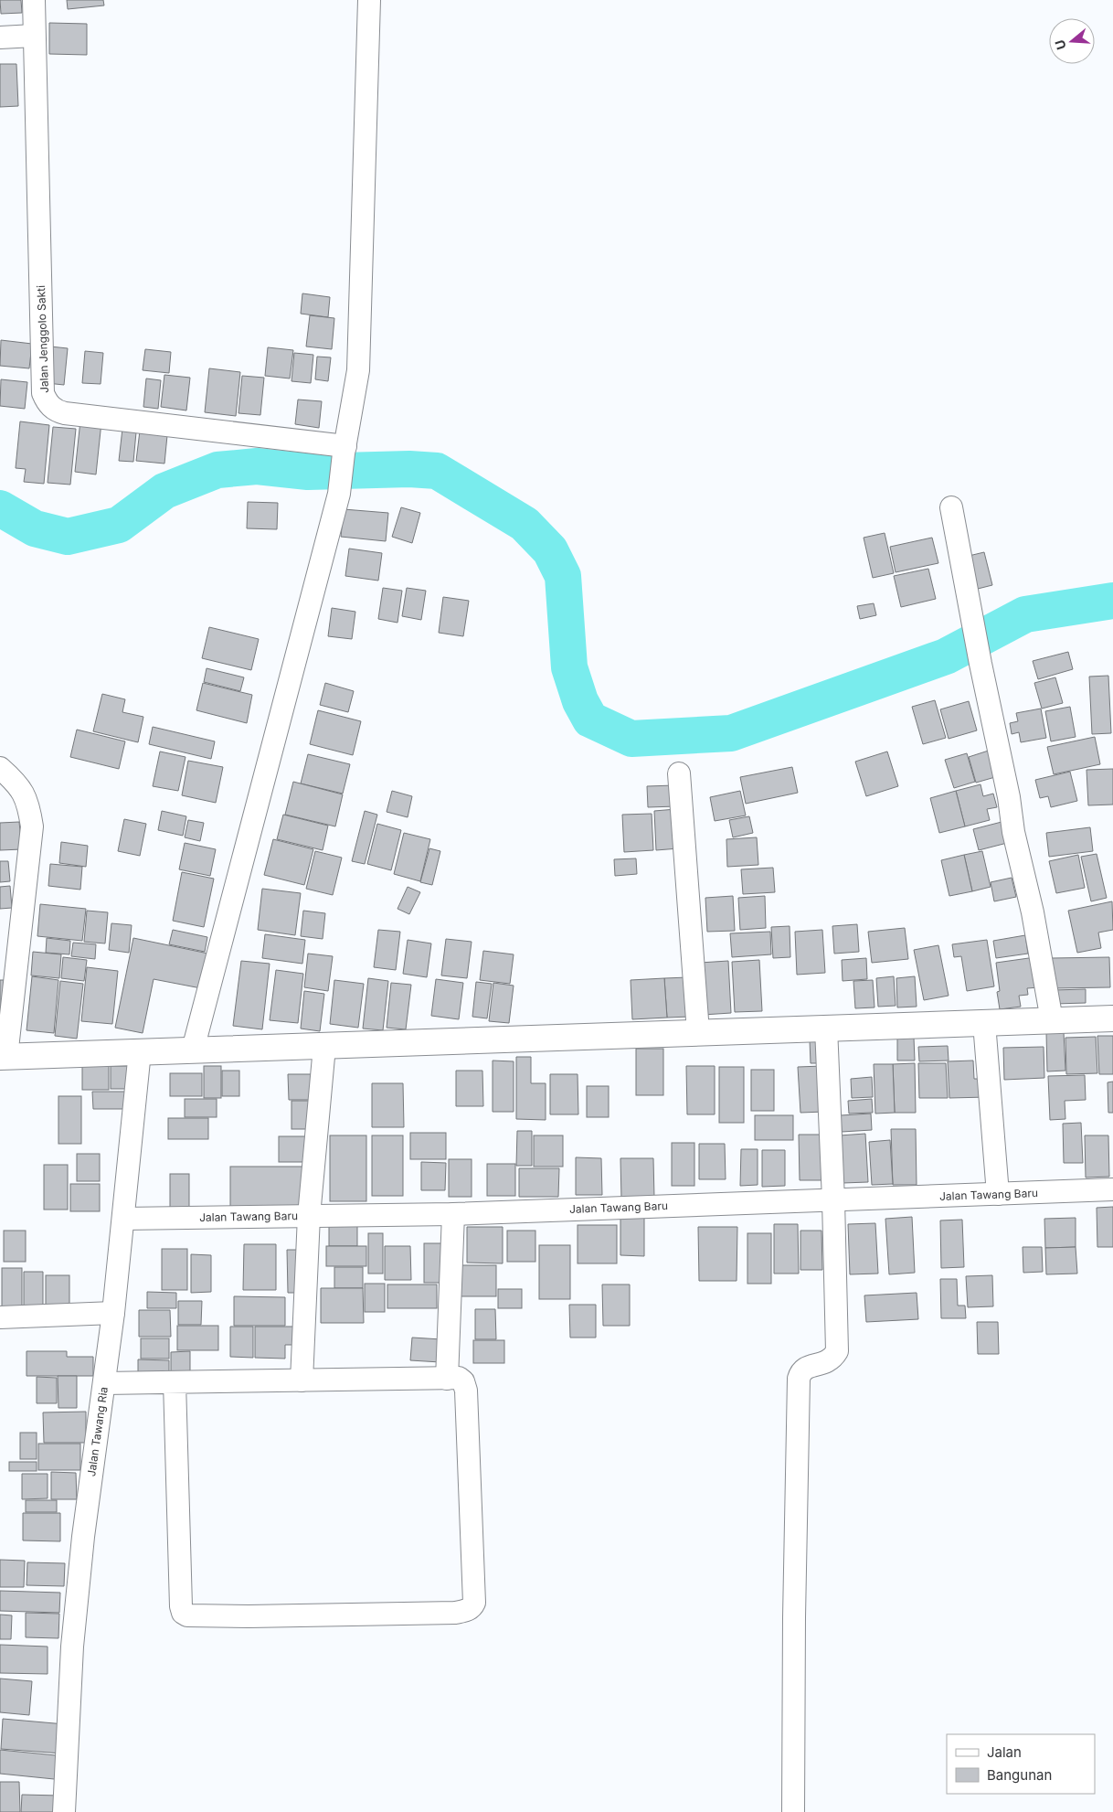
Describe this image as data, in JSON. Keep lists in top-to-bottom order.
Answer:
{
  "streets": {
    "street": ["Jalan Jenggolo Sakti", "Jalan Tawang Baru", "Jalan Tawang Ria"]
  },
  "crossings": [
    ["Jalan Tawang Baru", "Jalan Tawang Ria"]
  ],
  "legend": ["Jalan", "Bangunan"],
  "north": "left"
}
